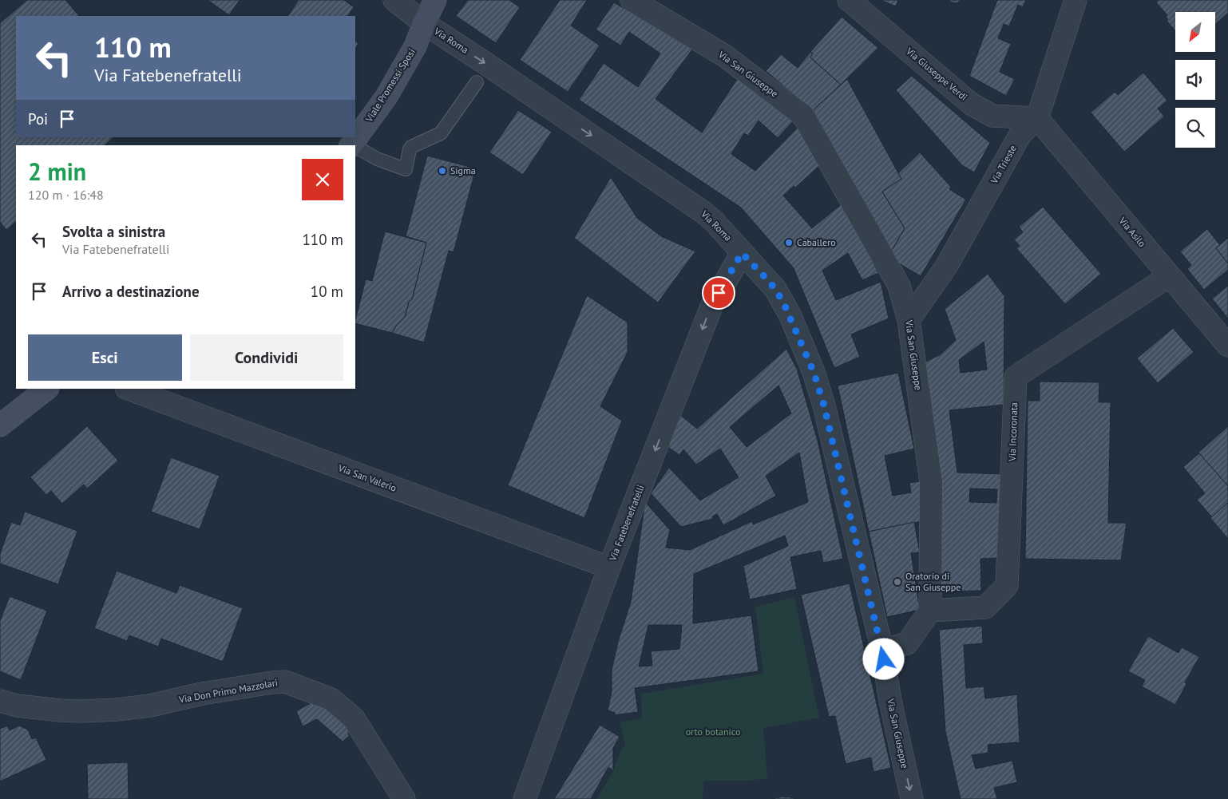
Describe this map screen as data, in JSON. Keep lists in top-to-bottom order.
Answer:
{
  "streets": {
    "main road": ["Viale Promessi Sposi"],
    "street": [
      "Via Roma",
      "Via San Giuseppe",
      "Via Giuseppe Verdi",
      "Via Trieste",
      "Via Asilo",
      "Via Incoronata",
      "Via San Valerio",
      "Via Fatebenefratelli",
      "Via Don Primo Mazzolari"
    ]
  },
  "crossings": [
    ["Via Roma", "Via San Giuseppe"],
    ["Via Roma", "Viale Promessi Sposi"],
    ["Via Roma", "Via Fatebenefratelli"],
    ["Via San Giuseppe", "Via Trieste"],
    ["Via San Giuseppe", "Via Incoronata"],
    ["Via Giuseppe Verdi", "Via Trieste"],
    ["Via Giuseppe Verdi", "Via Asilo"],
    ["Via Trieste", "Via Asilo"],
    ["Via Asilo", "Via Incoronata"],
    ["Via San Valerio", "Via Fatebenefratelli"]
  ],
  "one_way": ["Via Roma", "Via Fatebenefratelli"],
  "parks": ["orto botanico"],
  "places": ["Sigma", "Caballero", "Oratorio di San Giuseppe"],
  "north": "bottom left",
  "page": {
    "turn": ["110 m", "Via Fatebenefratelli"],
    "then": "Poi",
    "heading": ["2 min", "120 m · 16:48"],
    "list": [
      {
        "name": "Svolta a sinistra",
        "note": "Via Fatebenefratelli",
        "value": "110 m"
      },
      {
        "name": "Arrivo a destinazione",
        "value": "10 m"
      }
    ],
    "buttons": ["Esci", "Condividi"]
  }
}
